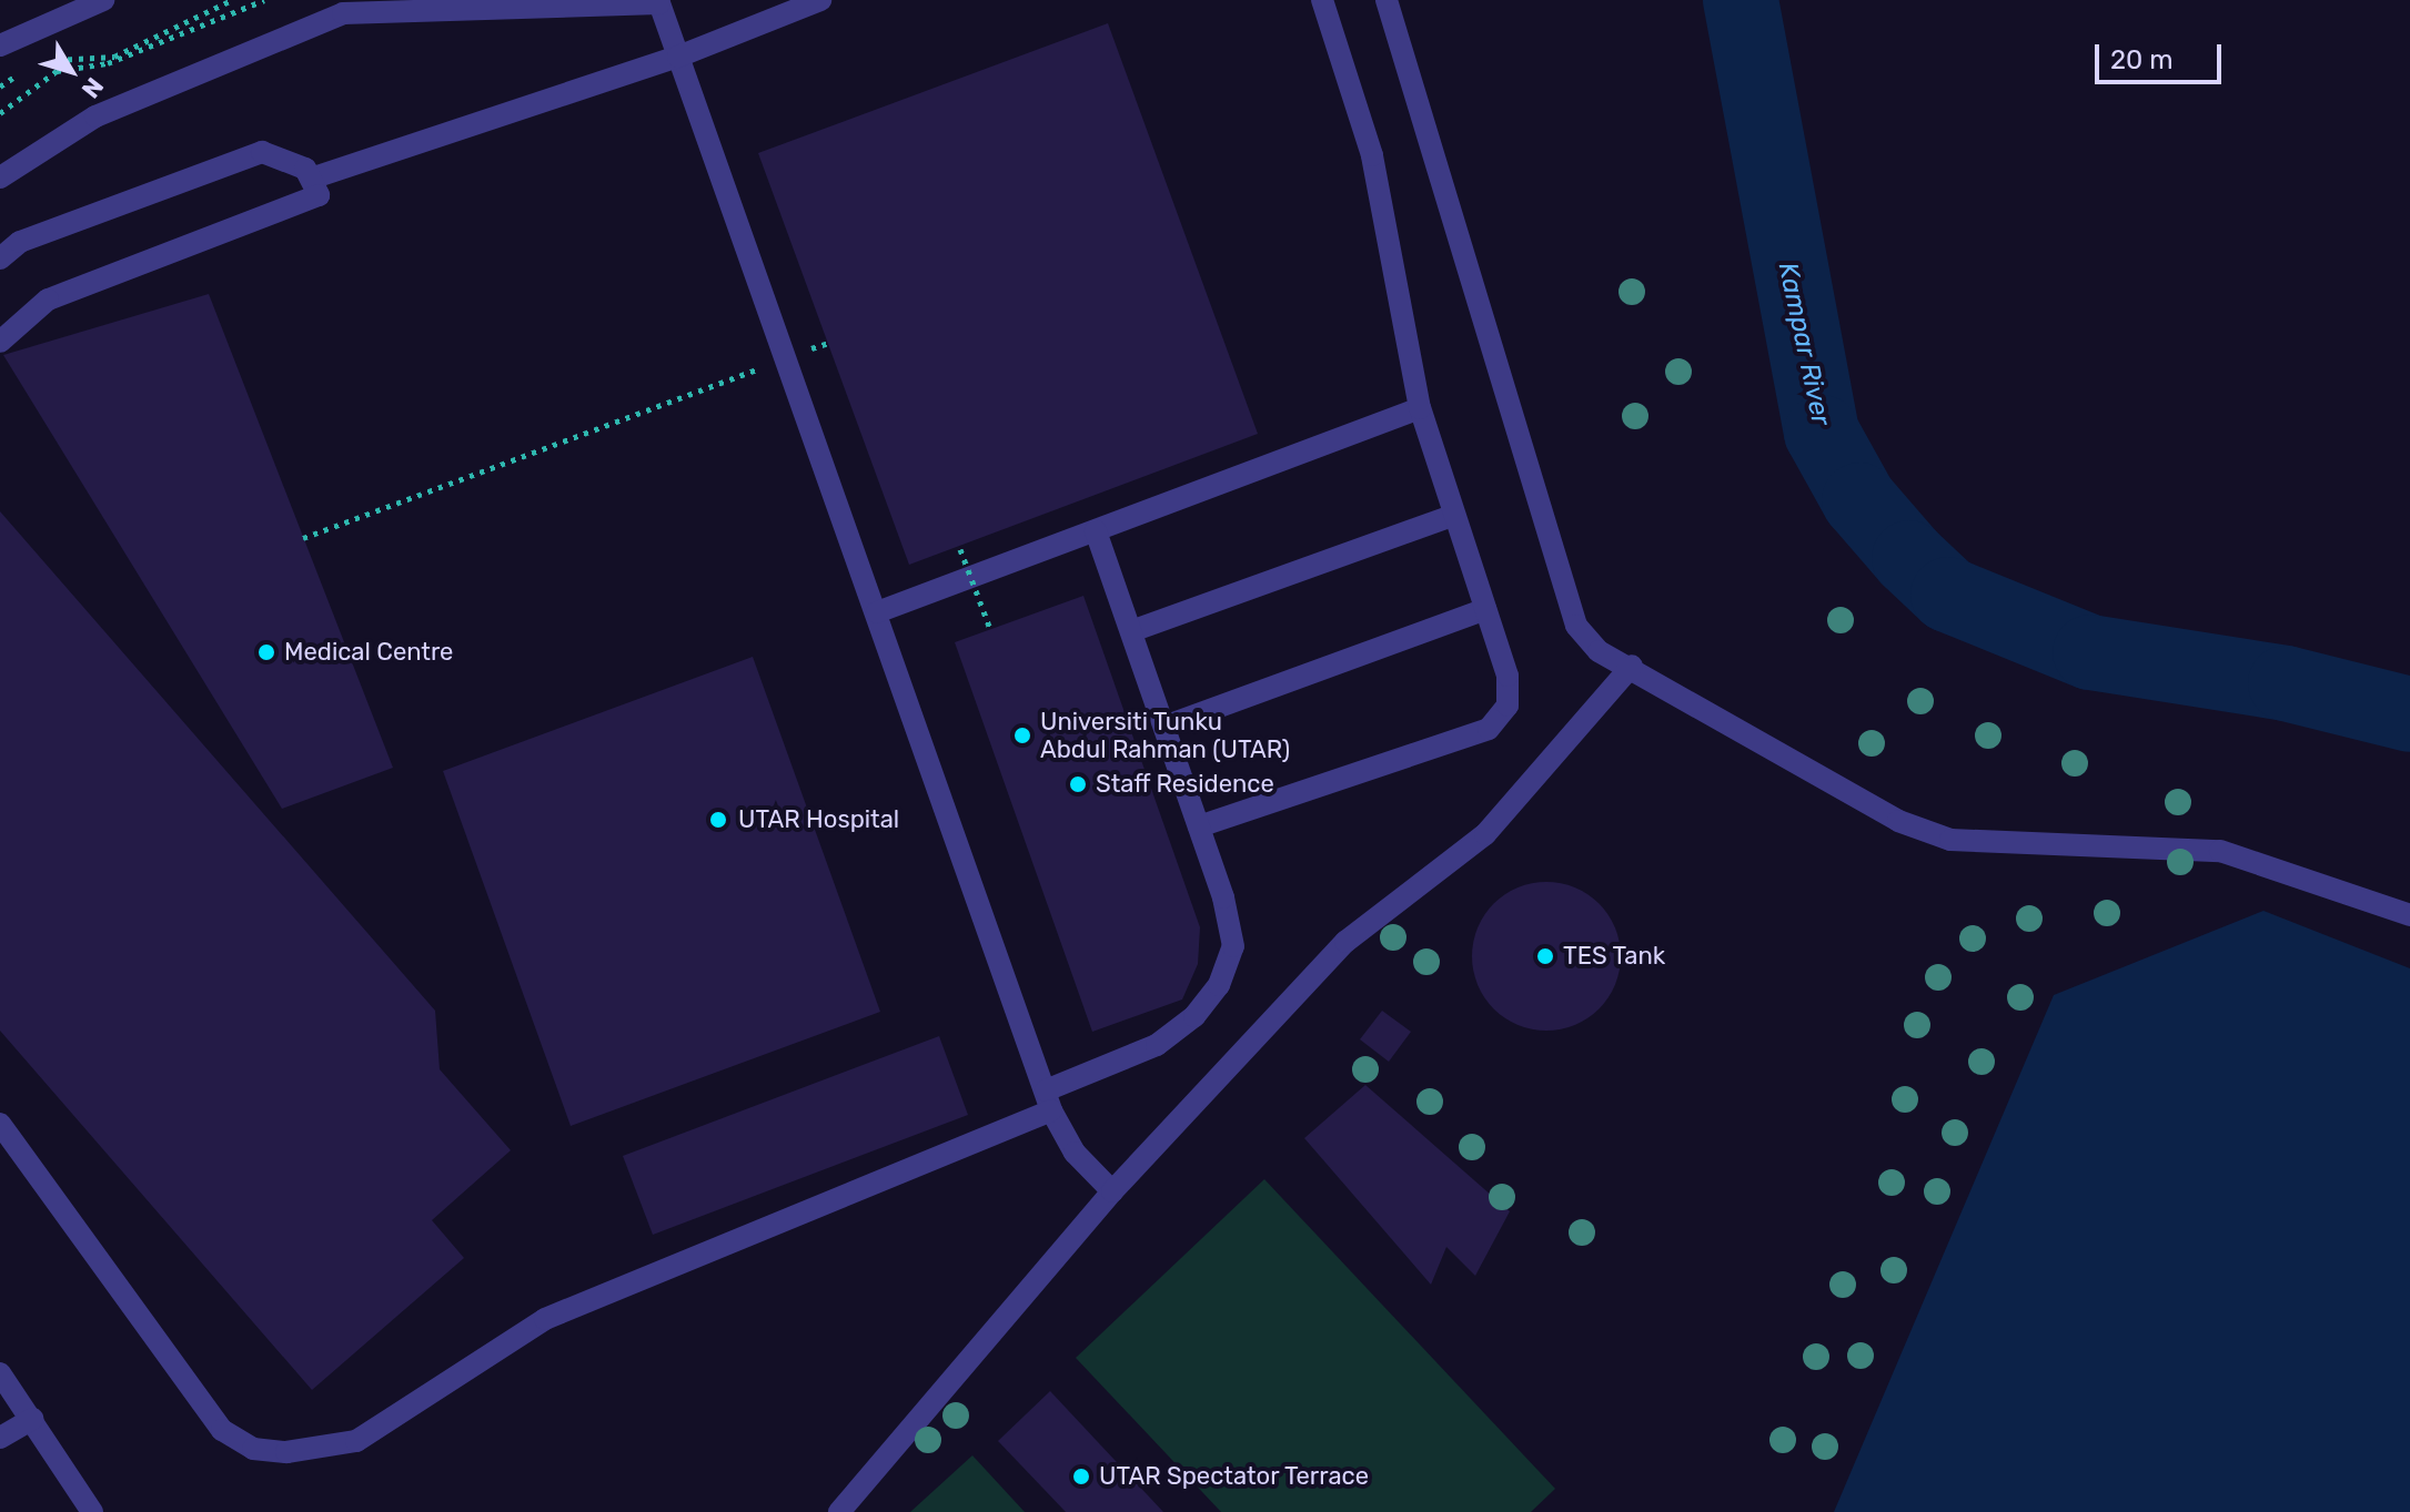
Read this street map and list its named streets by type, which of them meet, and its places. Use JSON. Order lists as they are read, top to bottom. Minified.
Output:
{"water":["Kampar River"],"places":["Medical Centre","Universiti Tunku Abdul Rahman (UTAR)","Staff Residence","UTAR Hospital","TES Tank","UTAR Spectator Terrace"],"scale_bar":"20 m","north":"bottom right"}
